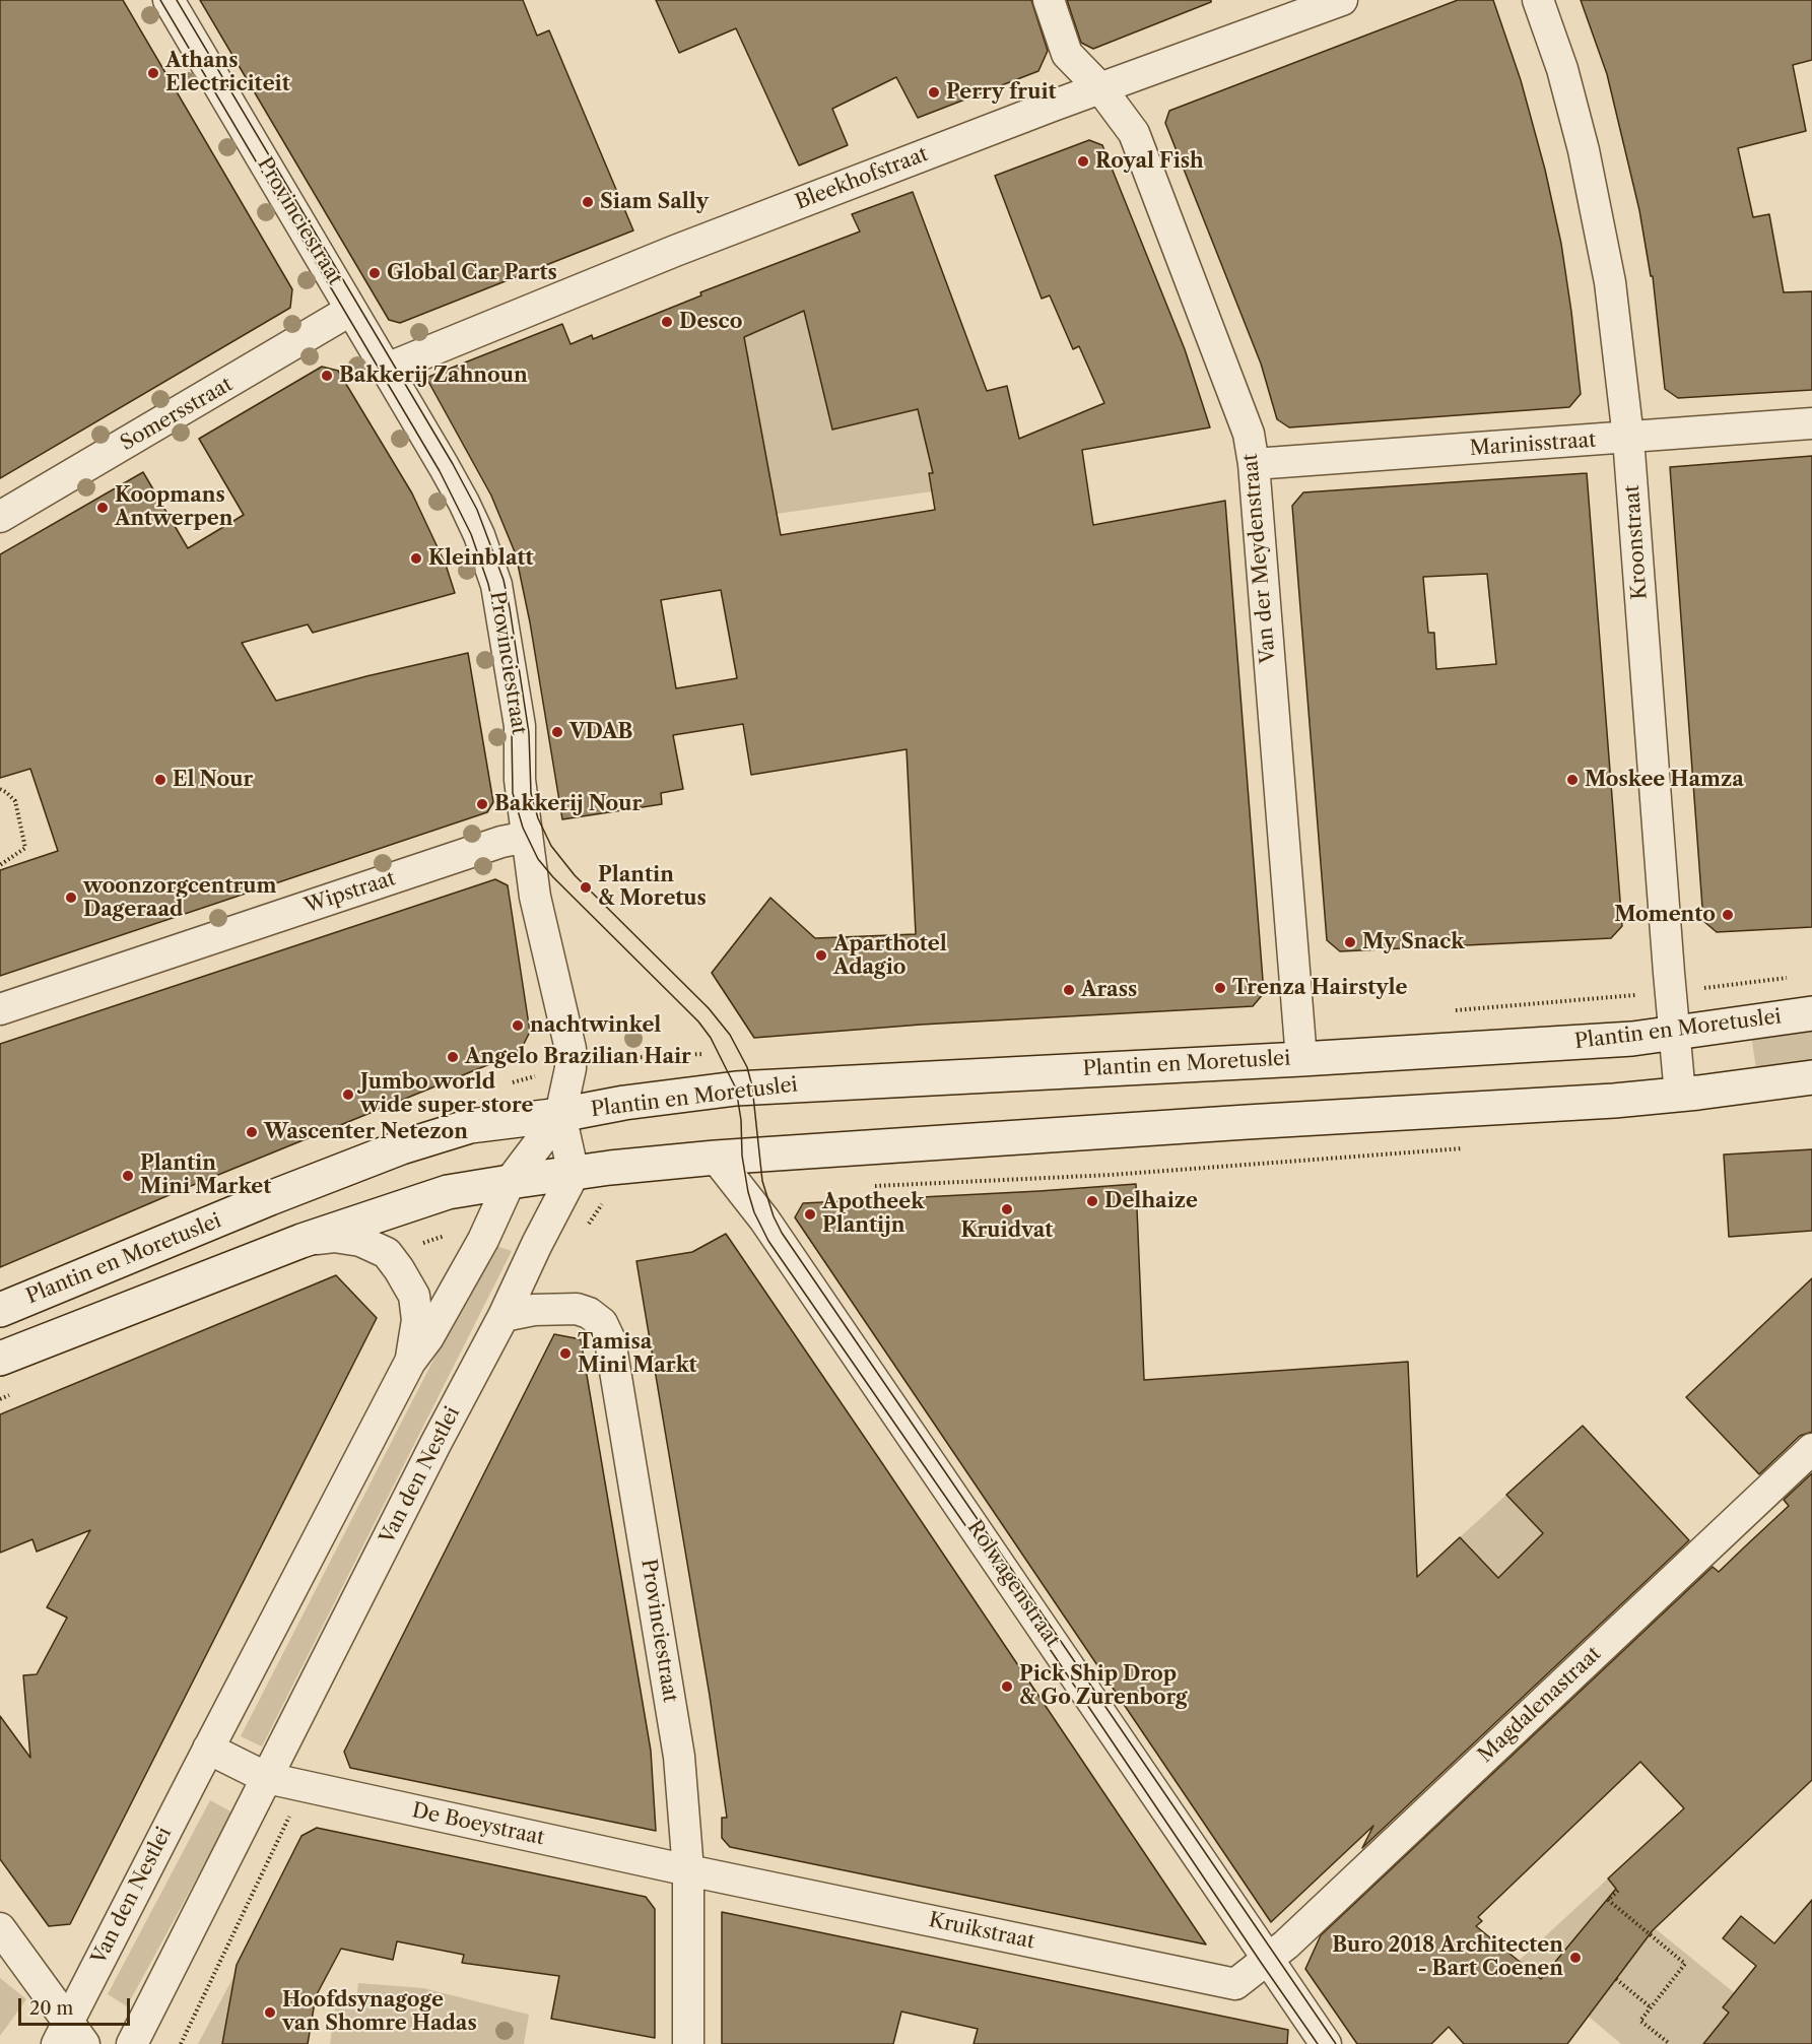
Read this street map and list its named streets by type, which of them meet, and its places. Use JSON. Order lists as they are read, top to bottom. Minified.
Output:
{"streets":{"main road":["Plantin en Moretuslei"],"street":["Bleekhofstraat","Provinciestraat","Somersstraat","Marinisstraat","Kroonstraat","Van der Meydenstraat","Wipstraat","Van den Nestlei","Rolwagenstraat","Magdalenastraat","De Boeystraat","Kruikstraat"]},"crossings":[["Bleekhofstraat","Provinciestraat"],["Bleekhofstraat","Van der Meydenstraat"],["Provinciestraat","Somersstraat"],["Provinciestraat","Wipstraat"],["Provinciestraat","Plantin en Moretuslei"],["Provinciestraat","Van den Nestlei"],["Provinciestraat","De Boeystraat"],["Provinciestraat","Kruikstraat"],["Marinisstraat","Kroonstraat"],["Marinisstraat","Van der Meydenstraat"],["Kroonstraat","Plantin en Moretuslei"],["Van der Meydenstraat","Plantin en Moretuslei"],["Plantin en Moretuslei","Van den Nestlei"],["Van den Nestlei","De Boeystraat"],["Rolwagenstraat","Magdalenastraat"],["Rolwagenstraat","Kruikstraat"],["Magdalenastraat","Kruikstraat"],["De Boeystraat","Kruikstraat"]],"places":["Athans Electriciteit","Perry fruit","Royal Fish","Siam Sally","Global Car Parts","Desco","Bakkerij Zahnoun","Koopmans Antwerpen","Kleinblatt","VDAB","El Nour","Moskee Hamza","Bakkerij Nour","Plantin & Moretus","woonzorgcentrum Dageraad","Momento","My Snack","Aparthotel Adagio","Trenza Hairstyle","Arass","nachtwinkel","Angelo Brazilian Hair","Jumbo world wide super store","Wascenter Netezon","Plantin Mini Market","Delhaize","Kruidvat","Apotheek Plantijn","Tamisa Mini Markt","Pick Ship Drop & Go Zurenborg","Buro 2018 Architecten - Bart Coenen","Hoofdsynagoge van Shomre Hadas"],"scale_bar":"20 m"}
